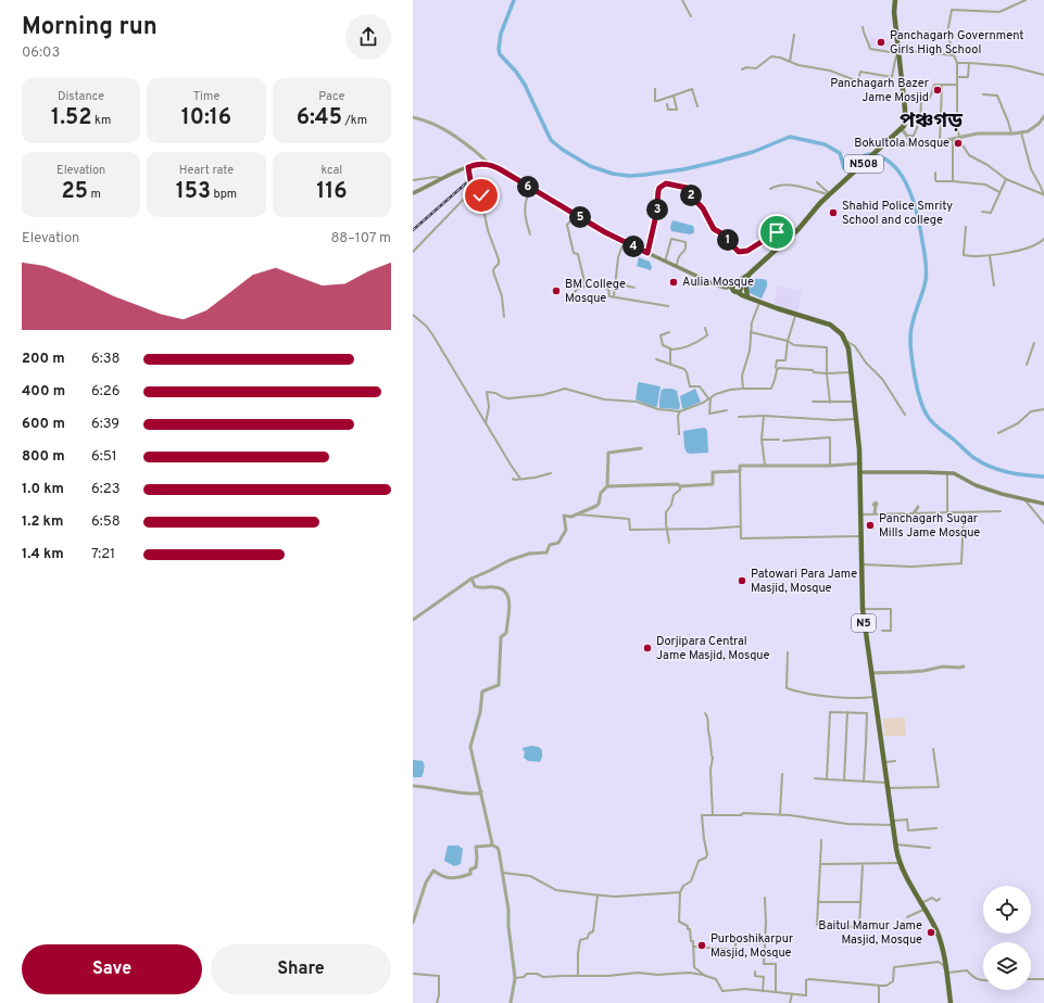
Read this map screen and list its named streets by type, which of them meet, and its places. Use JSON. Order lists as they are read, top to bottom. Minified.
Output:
{"streets":{"highway":["N508","N5"]},"districts":["পঞ্চগড়"],"places":["Panchagarh Government Girls High School","Panchagarh Bazer Jame Mosjid","Bokultola Mosque","Shahid Police Smrity School and college","Aulia Mosque","BM College Mosque","Panchagarh Sugar Mills Jame Mosque","Patowari Para Jame Masjid, Mosque","Dorjipara Central Jame Masjid, Mosque","Baitul Mamur Jame Masjid, Mosque","Purboshikarpur Masjid, Mosque"],"page":{"heading":["Morning run","06:03"],"stats":[["Distance","1.52 km"],["Time","10:16"],["Pace","6:45 /km"],["Elevation","25 m"],["Heart rate","153 bpm"],["kcal","116"]],"pins":["6","2","3","5","1","4"],"chart":["Elevation","88–107 m"],"list":[{"name":"200 m","note":"6:38"},{"name":"400 m","note":"6:26"},{"name":"600 m","note":"6:39"},{"name":"800 m","note":"6:51"},{"name":"1.0 km","note":"6:23"},{"name":"1.2 km","note":"6:58"},{"name":"1.4 km","note":"7:21"}],"buttons":["Save","Share"]}}
